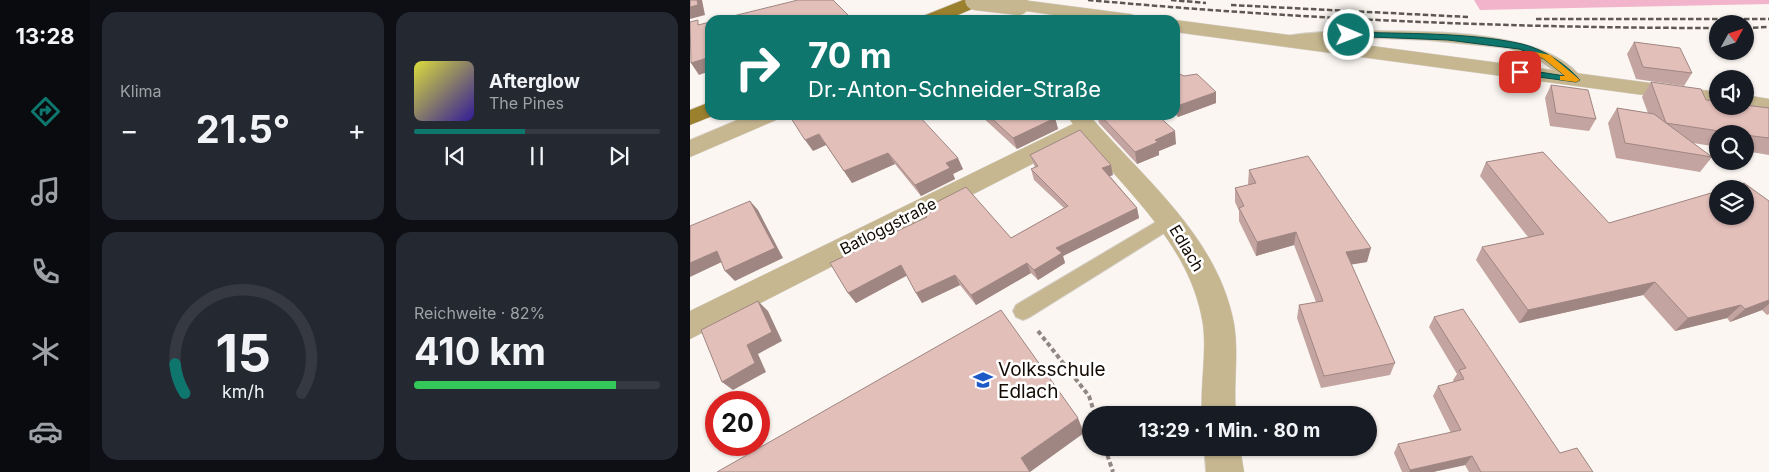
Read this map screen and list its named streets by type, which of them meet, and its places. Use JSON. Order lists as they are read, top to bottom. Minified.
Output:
{"streets":{"street":["Batloggstraße","Edlach"]},"crossings":[["Batloggstraße","Edlach"]],"places":{"school or university":["Volksschule Edlach"]},"north":"top right","page":{"tabs":"13:28","tile":["Klima",["Reichweite · 82%","410 km"]],"turn":["70 m","Dr.-Anton-Schneider-Straße"],"song":["Afterglow","The Pines"],"heat":["−","21.5°","+"],"limit":"20","trip":"13:29 · 1 Min. · 80 m","gauge":["15","km/h"]}}
